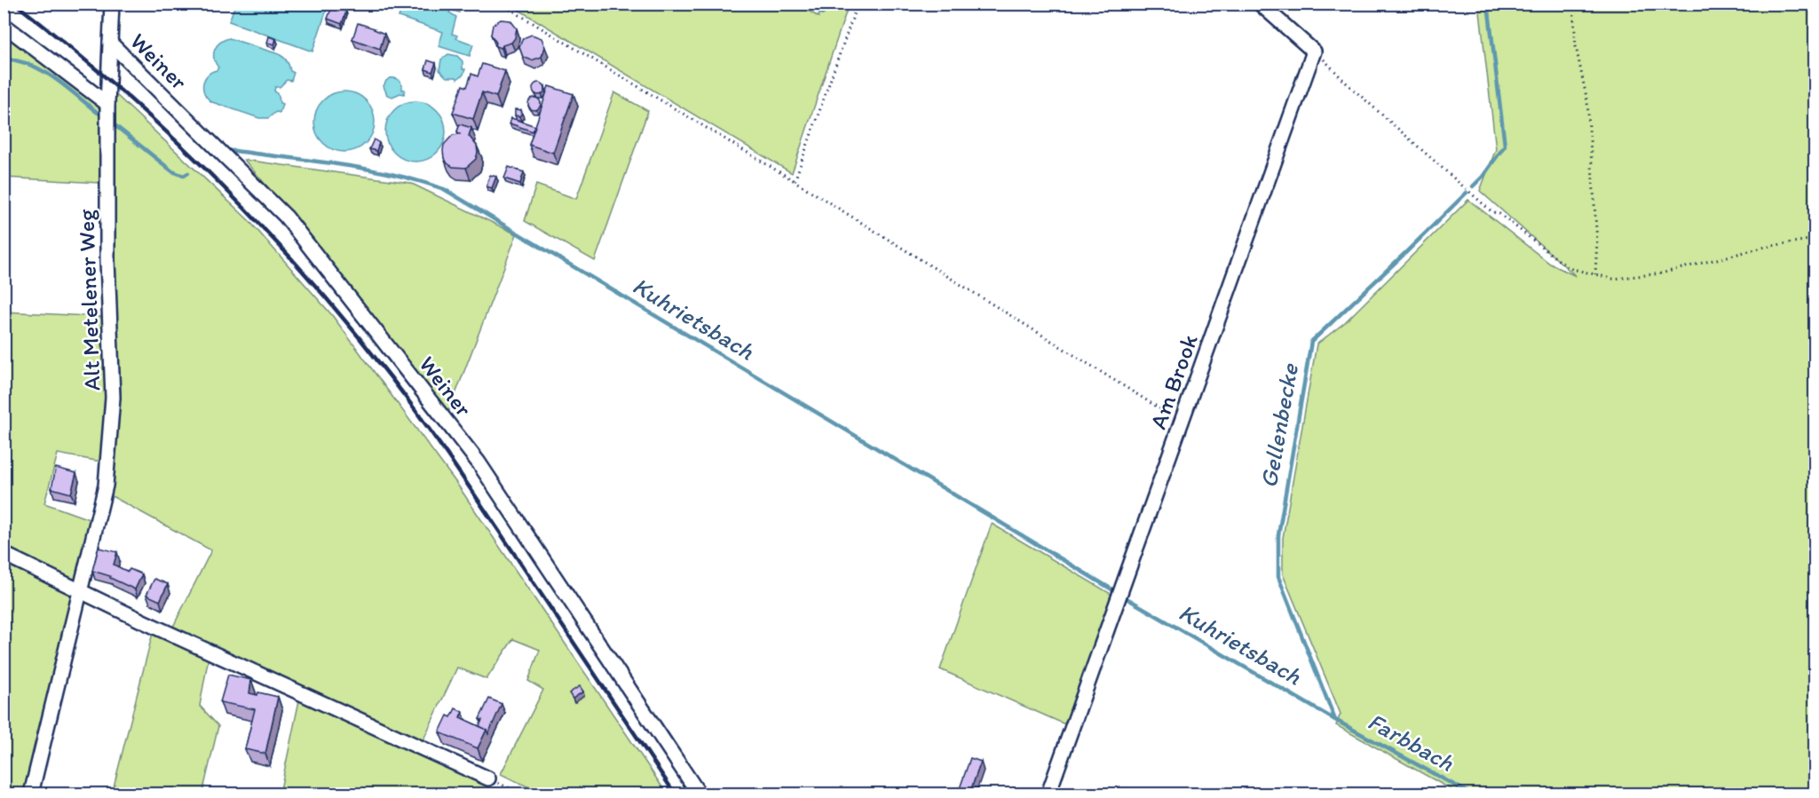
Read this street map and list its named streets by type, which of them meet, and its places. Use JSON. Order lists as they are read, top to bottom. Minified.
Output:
{"streets":{"street":["Weiner","Alt Metelener Weg","Am Brook"]},"crossings":[["Weiner","Alt Metelener Weg"]],"water":["Kuhrietsbach","Gellenbecke","Farbbach"]}
